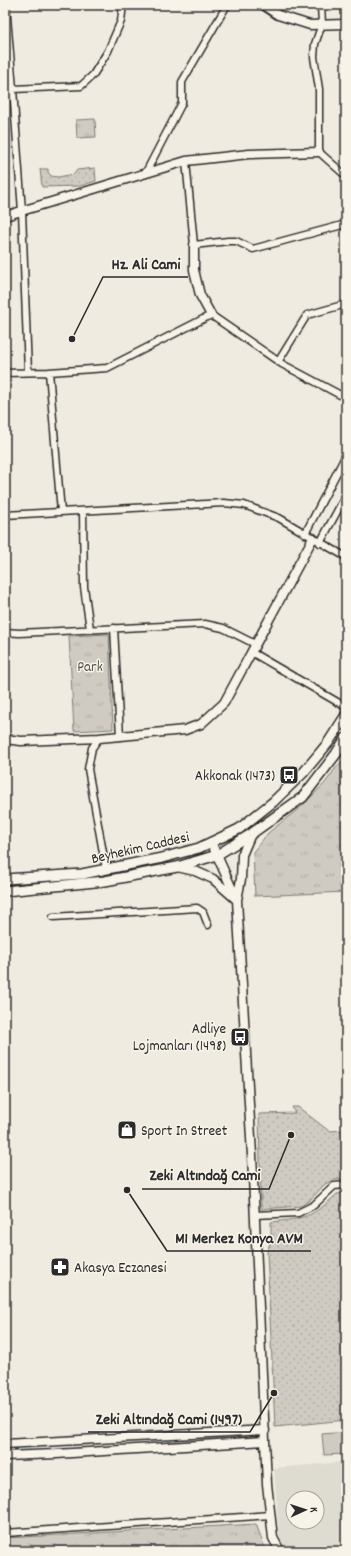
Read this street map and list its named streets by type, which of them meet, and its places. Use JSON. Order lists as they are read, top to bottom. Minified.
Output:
{"streets":{"main road":["Beyhekim Caddesi"]},"parks":["Park"],"places":{"other":["Hz. Ali Cami","Zeki Altındağ Cami","M1 Merkez Konya AVM","Zeki Altındağ Cami (1497)"],"bus stop":["Akkonak (1473)","Adliye Lojmanları (1498)"],"shop":["Sport In Street"],"pharmacy":["Akasya Eczanesi"]},"north":"right"}
